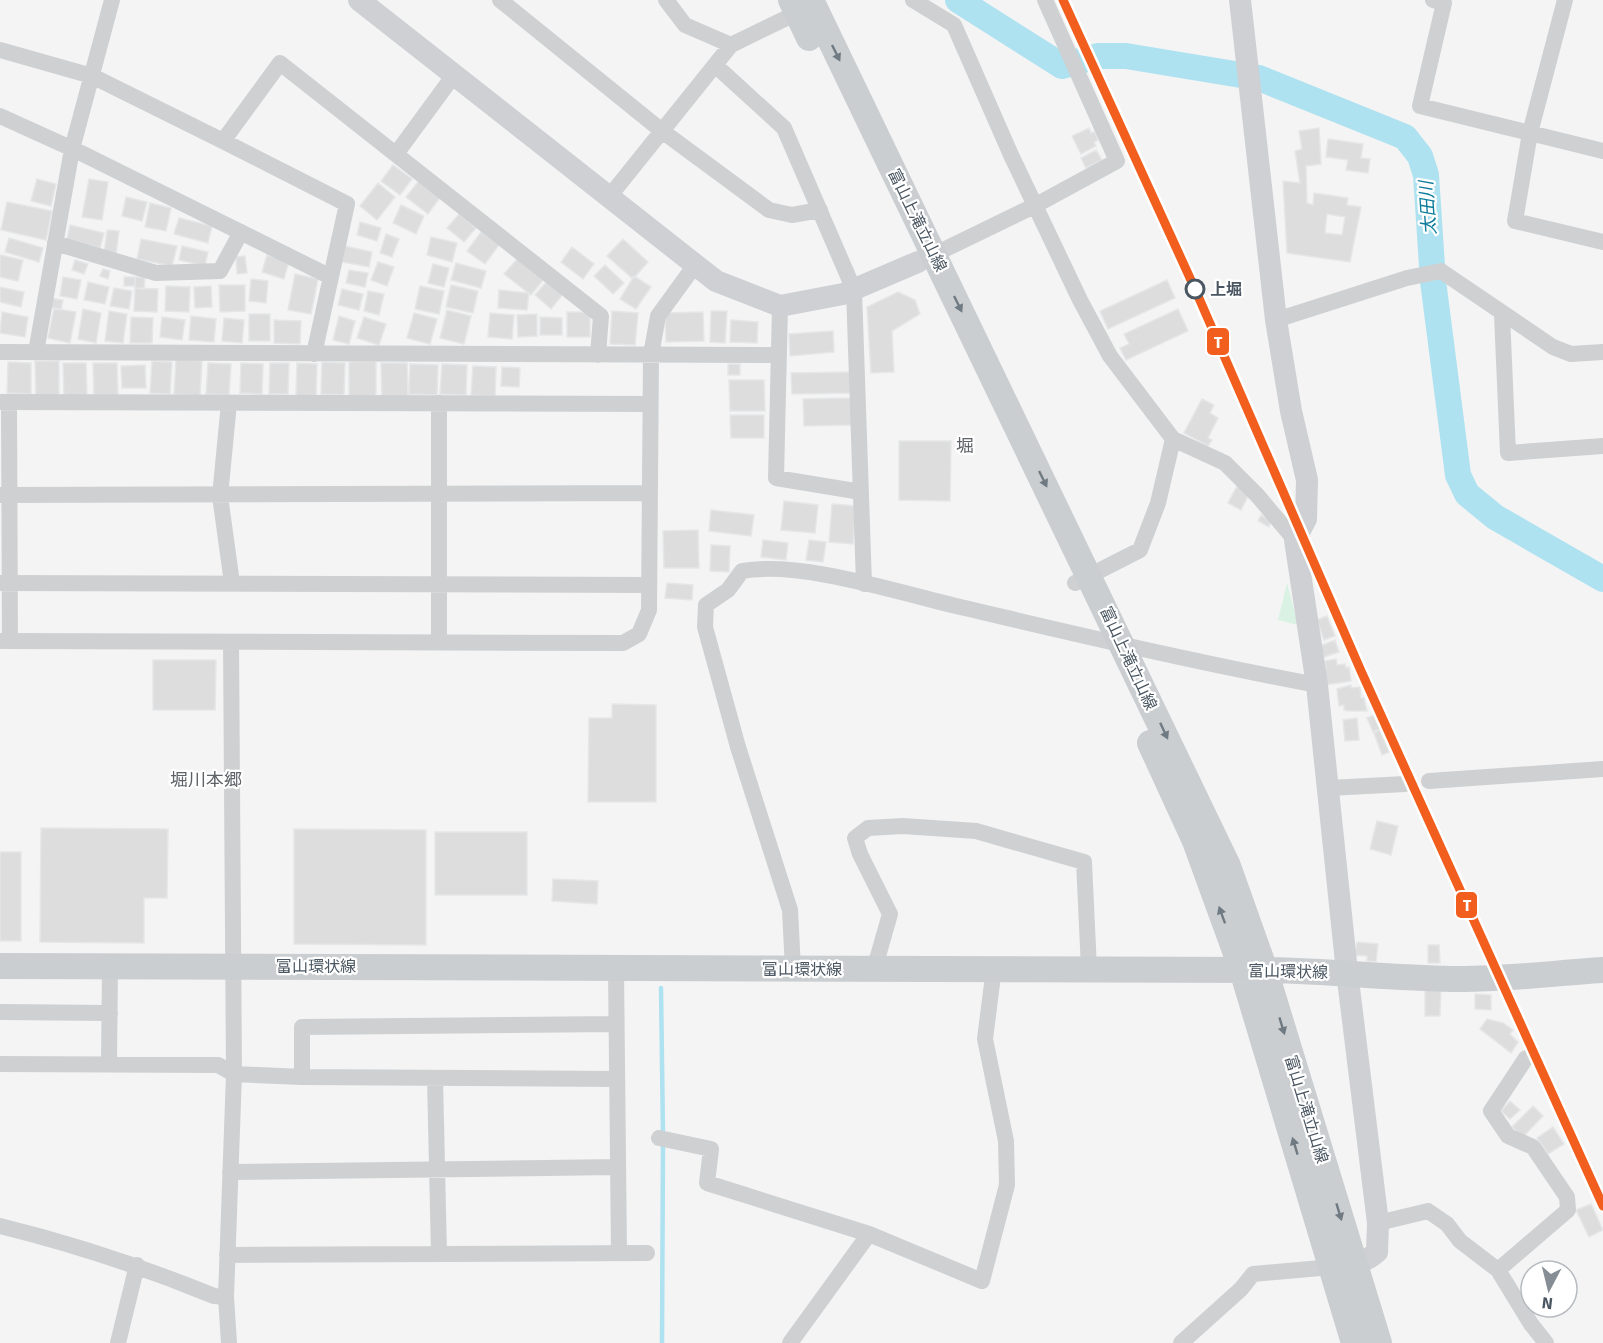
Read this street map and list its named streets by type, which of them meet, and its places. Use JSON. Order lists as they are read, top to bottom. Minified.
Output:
{"streets":{"main road":["富山上滝立山線","富山環状線"]},"crossings":[["富山上滝立山線","富山環状線"]],"districts":["堀","堀川本郷"],"water":["太田川"],"places":["上堀"],"lines":["transit line T"],"north":"bottom"}
